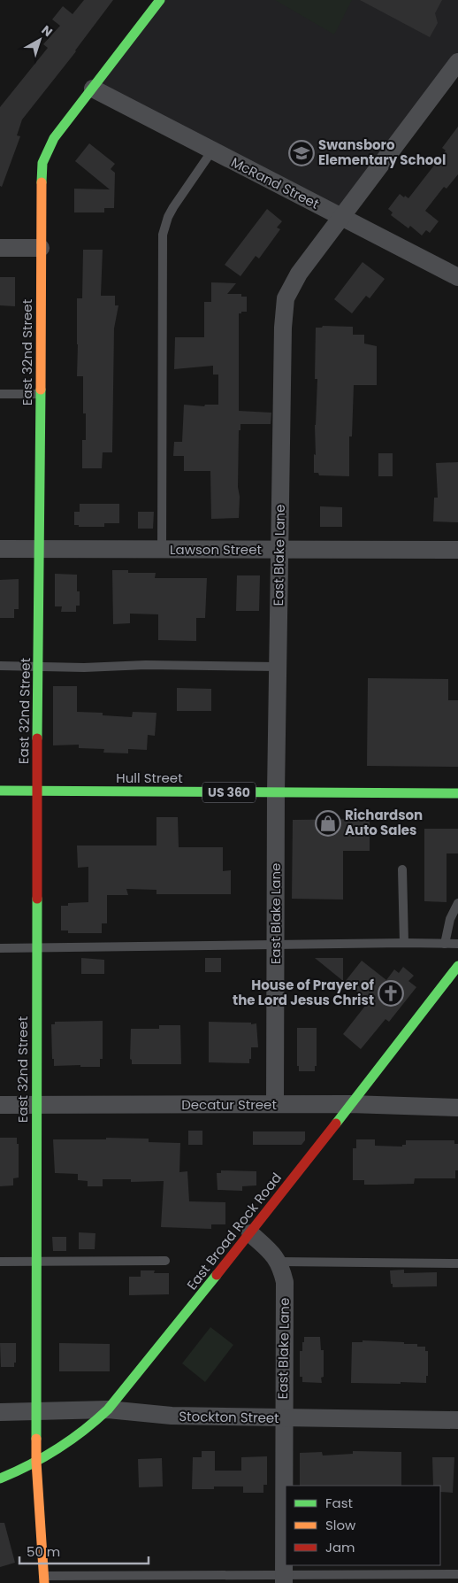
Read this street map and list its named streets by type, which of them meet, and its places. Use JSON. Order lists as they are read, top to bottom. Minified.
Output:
{"streets":{"street":["McRand Street","East 32nd Street","Lawson Street","East Blake Lane","Hull Street","US 360","Decatur Street","East Broad Rock Road","Stockton Street"]},"crossings":[["McRand Street","East 32nd Street"],["McRand Street","East Blake Lane"],["East 32nd Street","Lawson Street"],["East 32nd Street","Hull Street"],["East 32nd Street","Decatur Street"],["East 32nd Street","East Broad Rock Road"],["East 32nd Street","Stockton Street"],["Lawson Street","East Blake Lane"],["East Blake Lane","Hull Street"],["East Blake Lane","Decatur Street"],["East Blake Lane","East Broad Rock Road"],["East Blake Lane","Stockton Street"],["Decatur Street","East Broad Rock Road"],["East Broad Rock Road","Stockton Street"]],"places":{"school or university":["Swansboro Elementary School"],"shop":["Richardson Auto Sales"],"church":["House of Prayer of the Lord Jesus Christ"]},"legend":["Fast","Slow","Jam"],"scale_bar":"50 m","north":"top right"}
